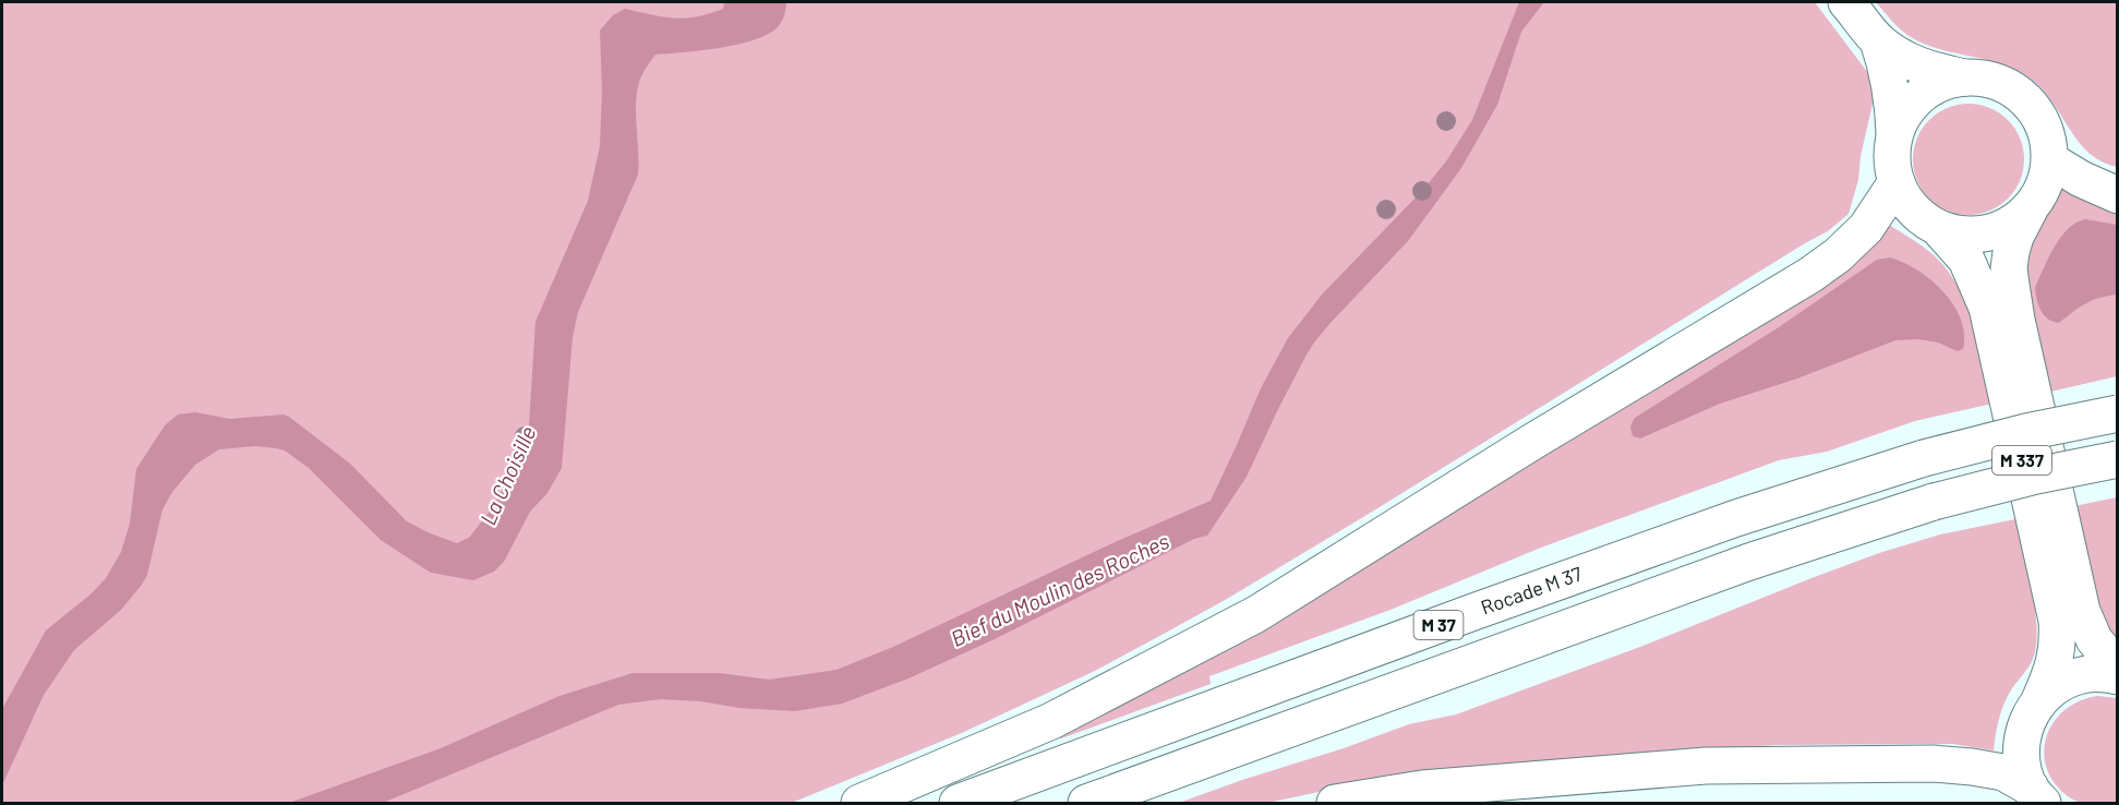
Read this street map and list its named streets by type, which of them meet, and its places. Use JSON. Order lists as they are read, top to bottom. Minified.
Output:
{"streets":{"main road":["M 337","Rocade M 37","M 37"]},"water":["La Choisille","Bief du Moulin des Roches"]}
